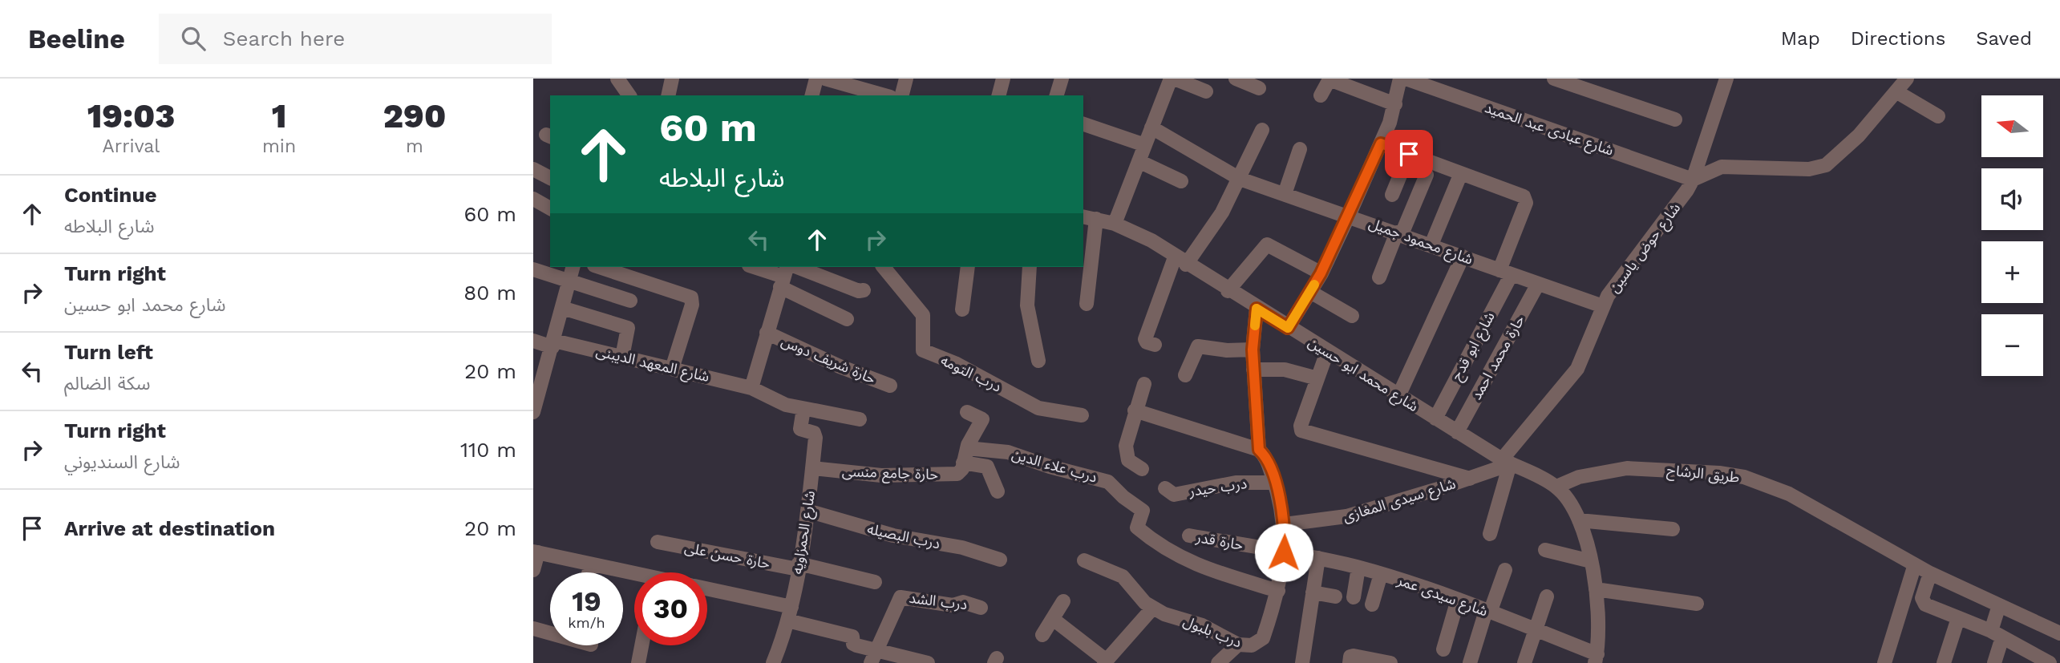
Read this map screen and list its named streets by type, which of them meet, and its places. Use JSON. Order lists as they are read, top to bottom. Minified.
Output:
{"streets":{"street":["شارع عبادى عبد الحميد","شارع محمود جميل","شارع حوض ياسين","شارع ابو قدح","حارة محمد احمد","حارة شريف دوس","شارع المعهد الديبنى","درب التومه","شارع محمد ابو حسين","درب علاء الدين","حارة جامع منسى","طريق الرشاح","درب حيدر","شارع سيدى المغازى","شارع الحمزاويه","درب البصيله","حارة قدر","حارة حسن على","شارع سيدى عمر","درب الشد","درب بلبول"]},"crossings":[["شارع عبادى عبد الحميد","شارع حوض ياسين"],["شارع محمود جميل","شارع حوض ياسين"],["شارع محمود جميل","شارع ابو قدح"],["شارع محمود جميل","حارة محمد احمد"],["شارع حوض ياسين","شارع محمد ابو حسين"],["شارع حوض ياسين","شارع سيدى المغازى"],["شارع ابو قدح","شارع محمد ابو حسين"],["حارة محمد احمد","شارع محمد ابو حسين"],["شارع المعهد الديبنى","شارع الحمزاويه"],["شارع محمد ابو حسين","طريق الرشاح"],["شارع محمد ابو حسين","شارع سيدى المغازى"],["درب علاء الدين","حارة جامع منسى"],["درب علاء الدين","درب بلبول"],["حارة جامع منسى","شارع الحمزاويه"],["درب حيدر","درب بلبول"],["شارع سيدى المغازى","درب بلبول"],["شارع الحمزاويه","درب البصيله"],["شارع الحمزاويه","حارة حسن على"],["حارة قدر","شارع سيدى عمر"],["حارة قدر","درب بلبول"],["شارع سيدى عمر","درب بلبول"]],"north":"left","page":{"header":"Beeline","search":"Search here","nav":["Map","Directions","Saved"],"eta":["19:03","Arrival","1","min","290","m"],"map_buttons":["+","−"],"turn":["60 m","شارع البلاطه"],"list":[{"name":"Continue","note":"شارع البلاطه","value":"60 m"},{"name":"Turn right","note":"شارع محمد ابو حسين","value":"80 m"},{"name":"Turn left","note":"سكة الضالم","value":"20 m"},{"name":"Turn right","note":"شارع السنديوني","value":"110 m"},{"name":"Arrive at destination","value":"20 m"}],"speed":"19 km/h","limit":"30"}}
